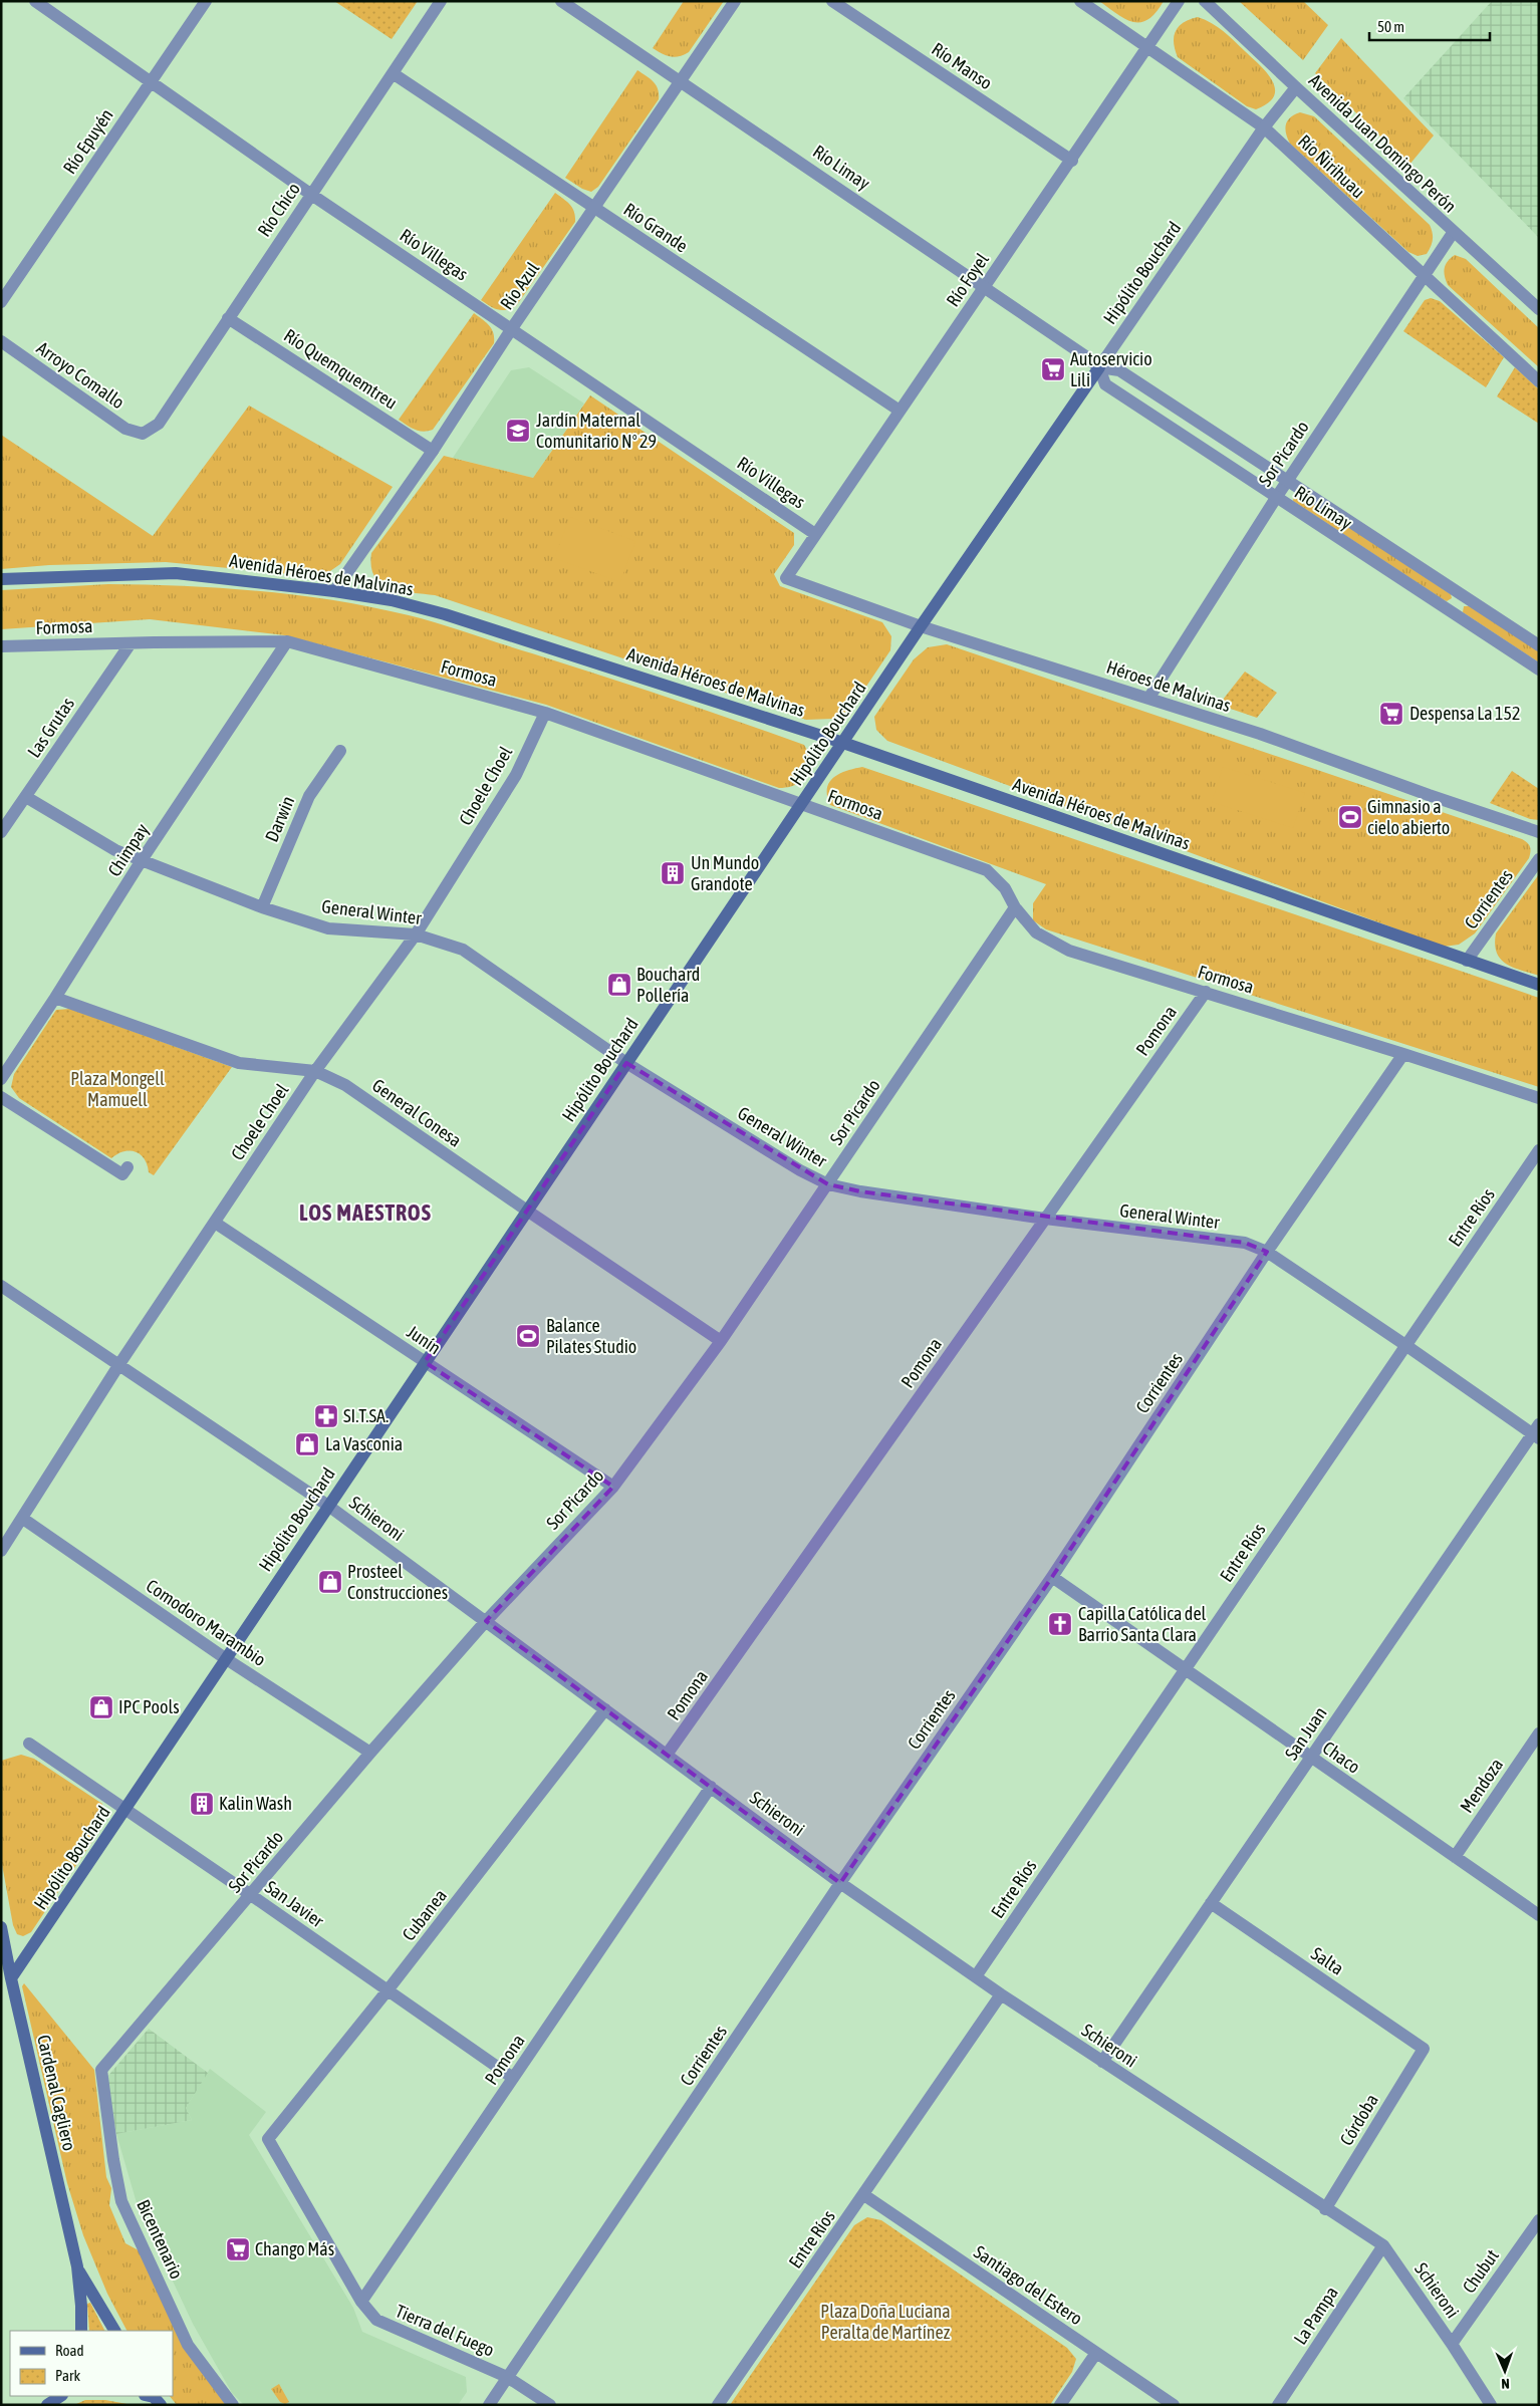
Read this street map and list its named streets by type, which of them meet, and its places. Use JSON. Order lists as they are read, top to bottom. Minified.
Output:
{"streets":{"main road":["Hipólito Bouchard","Avenida Héroes de Malvinas","Cardenal Cagliero"],"street":["Río Manso","Río Epuyén","Avenida Juan Domingo Perón","Río Ñirihuau","Río Limay","Río Chico","Río Grande","Río Villegas","Río Foyel","Río Azul","Río Quemquemtreu","Arroyo Comallo","Sor Picardo","Formosa","Héroes de Malvinas","Las Grutas","Choele Choel","Darwin","Chimpay","Corrientes","General Winter","Pomona","General Conesa","Entre Ríos","Junín","Schieroni","Comodoro Marambio","San Juan","Chaco","Mendoza","San Javier","Cubanea","Salta","Córdoba","Bicentenario","Chubut","Santiago del Estero","La Pampa","Tierra del Fuego"]},"crossings":[["Río Manso","Río Foyel"],["Río Epuyén","Río Villegas"],["Avenida Juan Domingo Perón","Hipólito Bouchard"],["Avenida Juan Domingo Perón","Sor Picardo"],["Río Ñirihuau","Hipólito Bouchard"],["Río Ñirihuau","Río Foyel"],["Río Ñirihuau","Sor Picardo"],["Río Limay","Hipólito Bouchard"],["Río Limay","Río Foyel"],["Río Limay","Río Azul"],["Río Limay","Sor Picardo"],["Río Chico","Río Grande"],["Río Chico","Río Villegas"],["Río Chico","Río Quemquemtreu"],["Río Chico","Arroyo Comallo"],["Río Grande","Río Foyel"],["Río Grande","Río Azul"],["Río Villegas","Río Foyel"],["Río Villegas","Río Azul"],["Hipólito Bouchard","Avenida Héroes de Malvinas"],["Hipólito Bouchard","Formosa"],["Hipólito Bouchard","Héroes de Malvinas"],["Hipólito Bouchard","General Winter"],["Hipólito Bouchard","General Conesa"],["Hipólito Bouchard","Junín"],["Hipólito Bouchard","Schieroni"],["Hipólito Bouchard","Comodoro Marambio"],["Hipólito Bouchard","San Javier"],["Hipólito Bouchard","Cardenal Cagliero"],["Río Foyel","Héroes de Malvinas"],["Río Azul","Río Quemquemtreu"],["Río Azul","Avenida Héroes de Malvinas"],["Sor Picardo","Formosa"],["Sor Picardo","Héroes de Malvinas"],["Sor Picardo","General Winter"],["Sor Picardo","General Conesa"],["Sor Picardo","Junín"],["Sor Picardo","Schieroni"],["Sor Picardo","Comodoro Marambio"],["Sor Picardo","San Javier"],["Sor Picardo","Bicentenario"],["Avenida Héroes de Malvinas","Corrientes"],["Formosa","Las Grutas"],["Formosa","Choele Choel"],["Formosa","Chimpay"],["Formosa","Corrientes"],["Formosa","Pomona"],["Las Grutas","General Winter"],["Choele Choel","General Winter"],["Choele Choel","General Conesa"],["Choele Choel","Junín"],["Choele Choel","Schieroni"],["Choele Choel","Comodoro Marambio"],["Darwin","General Winter"],["Chimpay","General Winter"],["Chimpay","General Conesa"],["Corrientes","General Winter"],["Corrientes","Schieroni"],["Corrientes","Chaco"],["Corrientes","Tierra del Fuego"],["General Winter","Pomona"],["General Winter","Entre Ríos"],["General Winter","San Juan"],["Pomona","Schieroni"],["Pomona","San Javier"],["Pomona","Tierra del Fuego"],["Entre Ríos","Schieroni"],["Entre Ríos","Chaco"],["Entre Ríos","Santiago del Estero"],["Schieroni","San Juan"],["Schieroni","Cubanea"],["Schieroni","Córdoba"],["Schieroni","Chubut"],["Schieroni","La Pampa"],["San Juan","Chaco"],["San Juan","Salta"],["Chaco","Mendoza"],["San Javier","Cubanea"],["Cubanea","Tierra del Fuego"],["Salta","Córdoba"]],"districts":["LOS MAESTROS"],"parks":["Plaza Mongell Mamuell","Plaza Doña Luciana Peralta de Martínez"],"places":{"supermarket":["Autoservicio Lili","Despensa La 152","Chango Más"],"school or university":["Jardín Maternal Comunitario N° 29"],"sports":["Gimnasio a cielo abierto","Balance Pilates Studio"],"building":["Un Mundo Grandote","Kalin Wash"],"shop":["Bouchard Pollería","La Vasconia","Prosteel Construcciones","IPC Pools"],"pharmacy":["SI.T.SA."],"church":["Capilla Católica del Barrio Santa Clara"]},"legend":["Road","Park"],"scale_bar":"50 m","north":"bottom"}
